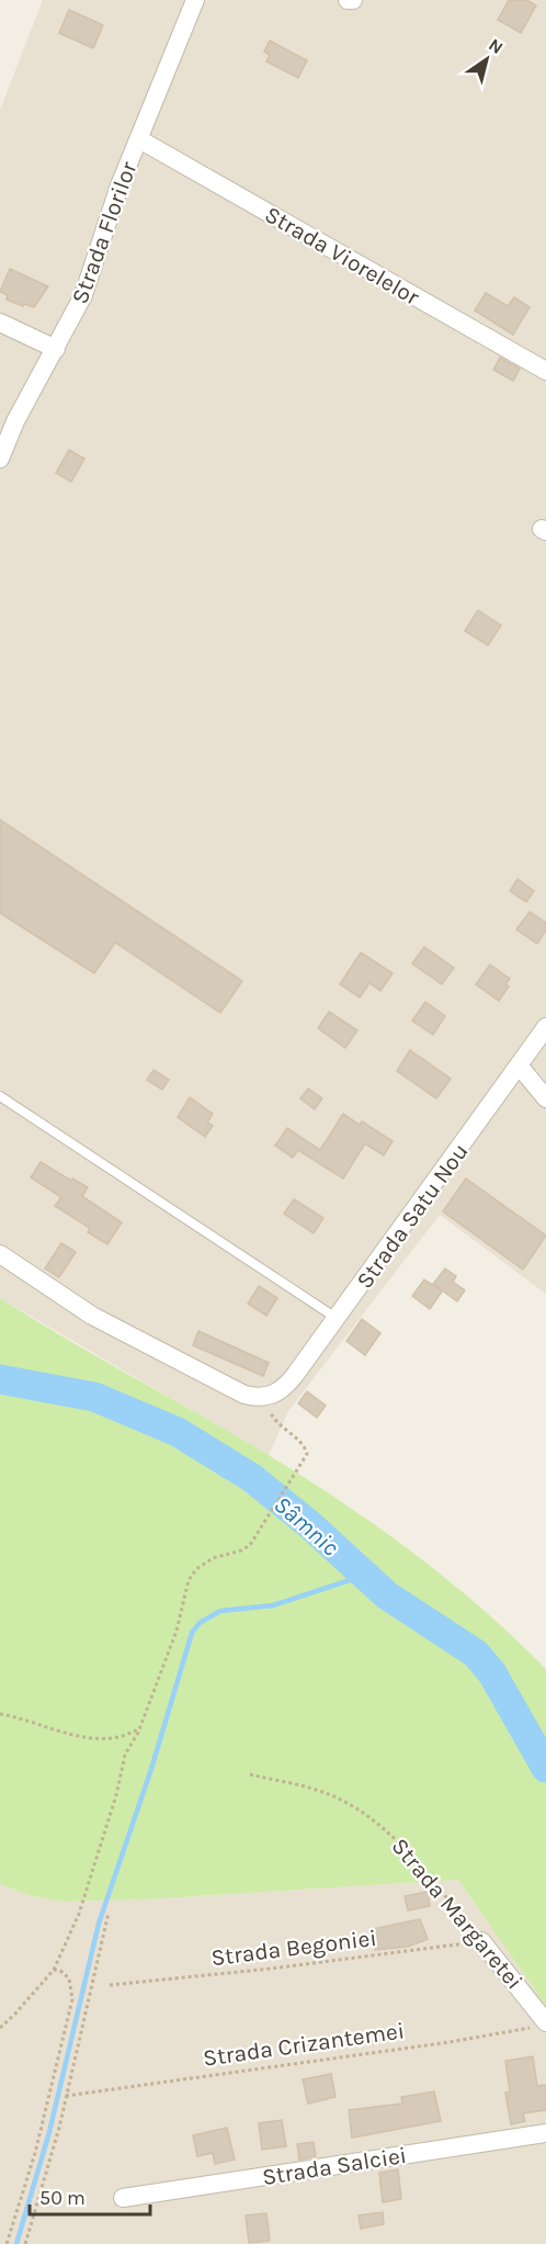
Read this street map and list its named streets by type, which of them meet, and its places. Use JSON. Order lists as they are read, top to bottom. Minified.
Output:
{"streets":{"street":["Strada Florilor","Strada Viorelelor","Strada Satu Nou","Strada Margaretei","Strada Salciei"],"path":["Strada Begoniei","Strada Crizantemei"]},"crossings":[["Strada Florilor","Strada Viorelelor"],["Strada Margaretei","Strada Begoniei"],["Strada Margaretei","Strada Crizantemei"]],"water":["Sâmnic"],"scale_bar":"50 m","north":"top right"}
